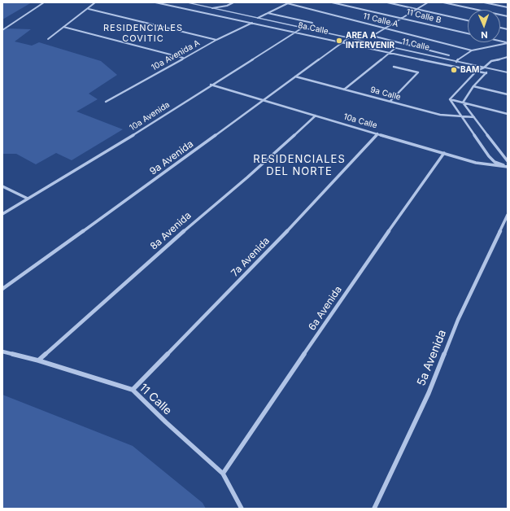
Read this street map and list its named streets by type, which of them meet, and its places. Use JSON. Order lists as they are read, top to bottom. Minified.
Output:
{"streets":{"street":["11 Calle B","11 Calle A","8a Calle","11 Calle","10a Avenida A","9a Calle","10a Avenida","10a Calle","9a Avenida","8a Avenida","7a Avenida","6a Avenida","5a Avenida"]},"crossings":[["8a Calle","10a Avenida A"],["8a Calle","10a Avenida"],["8a Calle","9a Avenida"],["11 Calle","10a Avenida"],["11 Calle","9a Avenida"],["11 Calle","8a Avenida"],["11 Calle","7a Avenida"],["11 Calle","6a Avenida"],["9a Calle","9a Avenida"],["10a Avenida","10a Calle"],["10a Calle","9a Avenida"],["10a Calle","8a Avenida"],["10a Calle","7a Avenida"],["10a Calle","6a Avenida"]],"districts":["RESIDENCIALES COVITIC","RESIDENCIALES DEL NORTE"],"places":["AREA A INTERVENIR","BAM"],"north":"bottom"}
